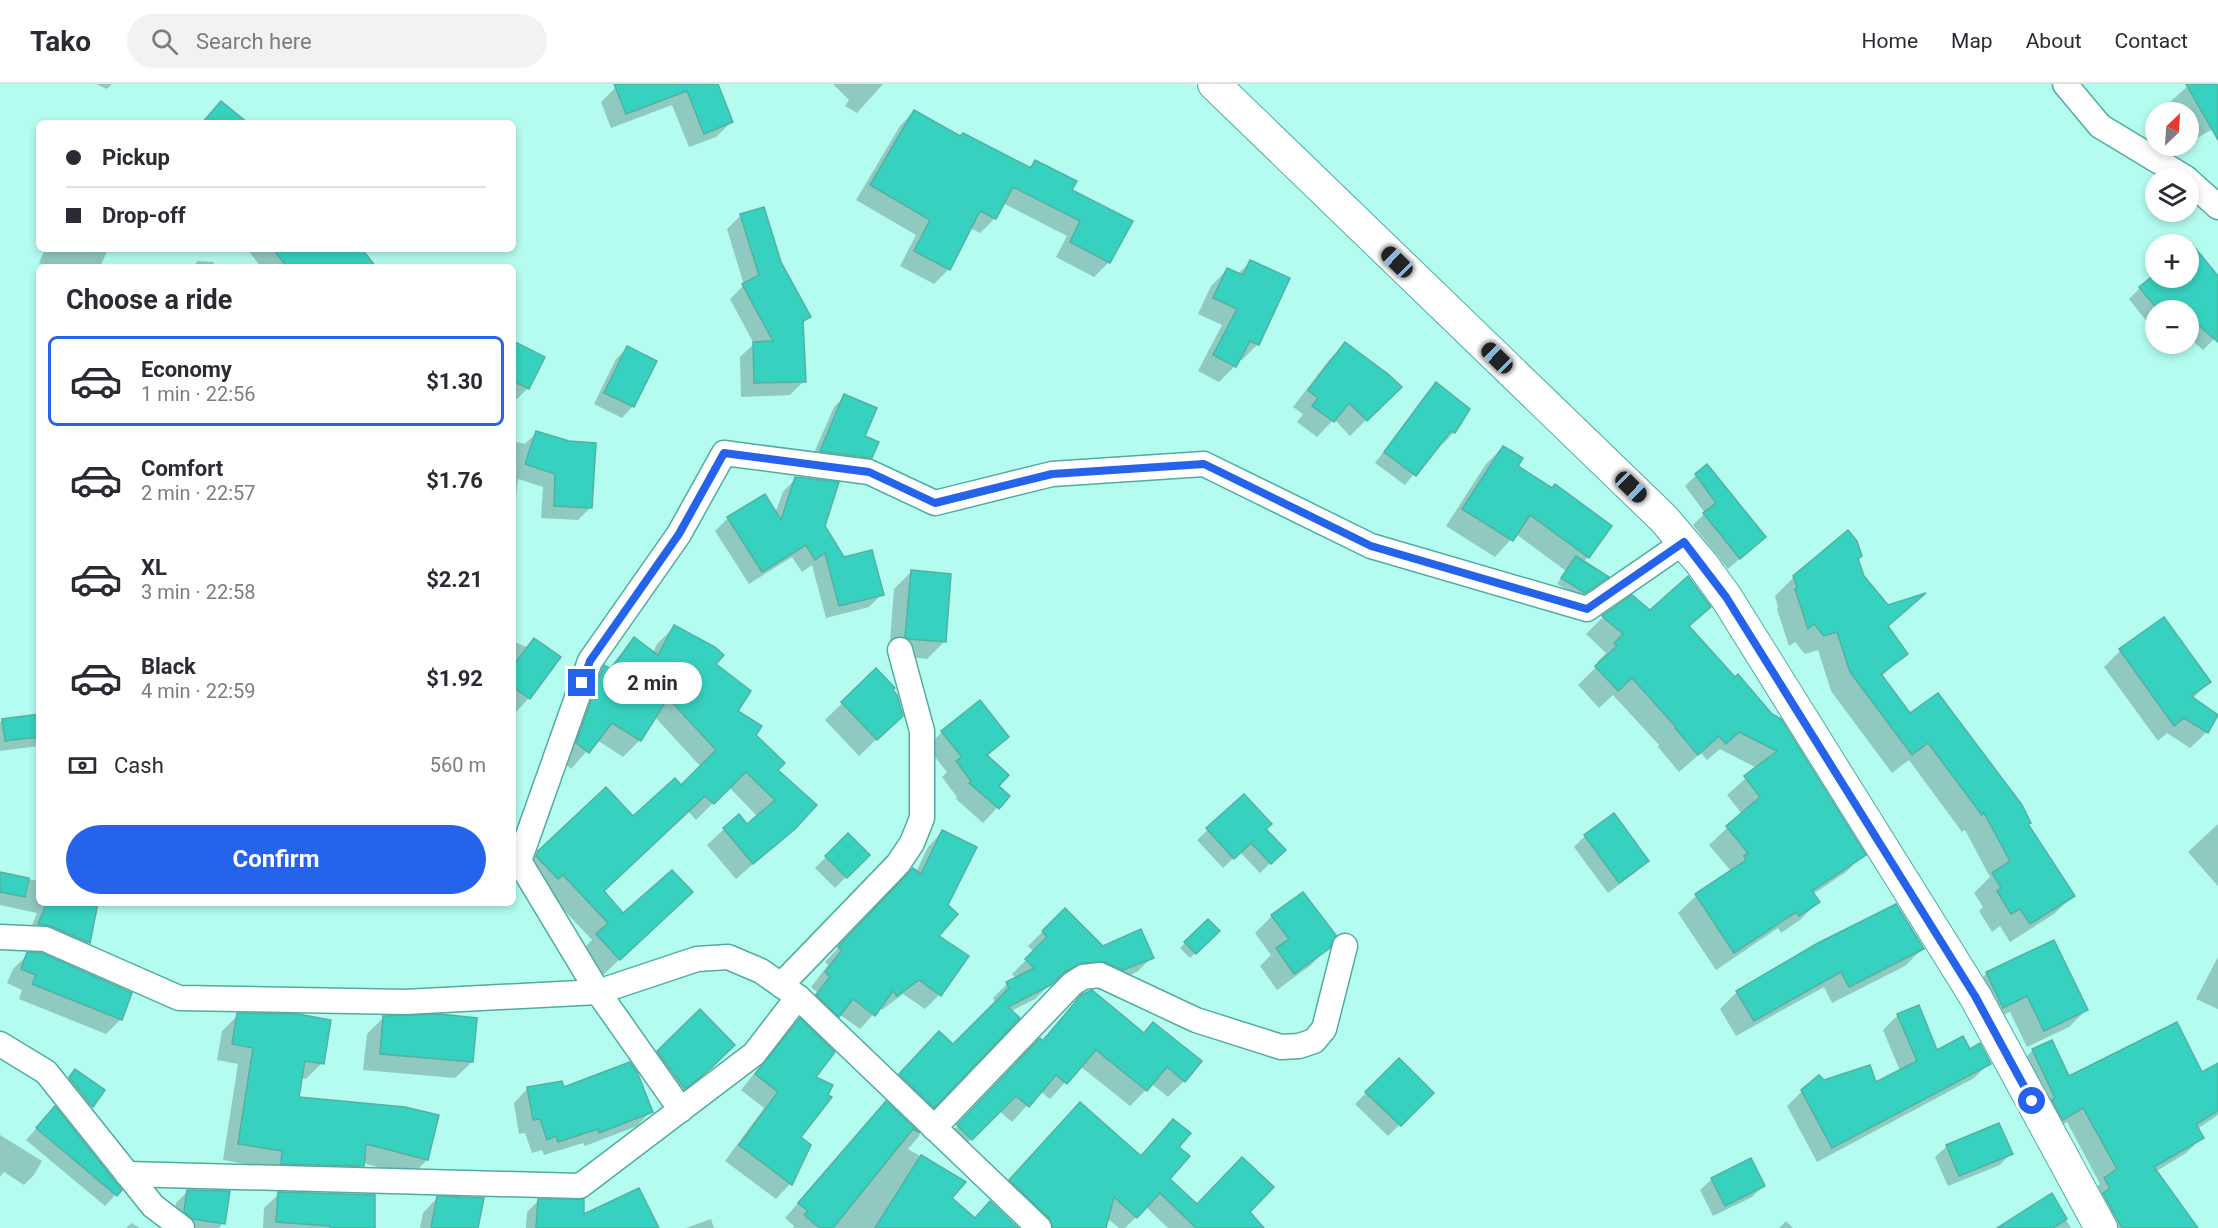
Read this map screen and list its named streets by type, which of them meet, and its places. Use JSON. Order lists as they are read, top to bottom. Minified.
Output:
{"north":"top right","page":{"header":"Tako","search":"Search here","nav":["Home","Map","About","Contact"],"map_buttons":["+","−"],"banner":["Pickup","Drop-off"],"heading":"Choose a ride","list":[{"name":"Economy","note":"1 min · 22:56","value":"$1.30"},{"name":"Comfort","note":"2 min · 22:57","value":"$1.76"},{"name":"XL","note":"3 min · 22:58","value":"$2.21"},{"name":"Black","note":"4 min · 22:59","value":"$1.92"}],"bubble":"2 min","pay":["Cash","560 m"],"buttons":"Confirm"}}
